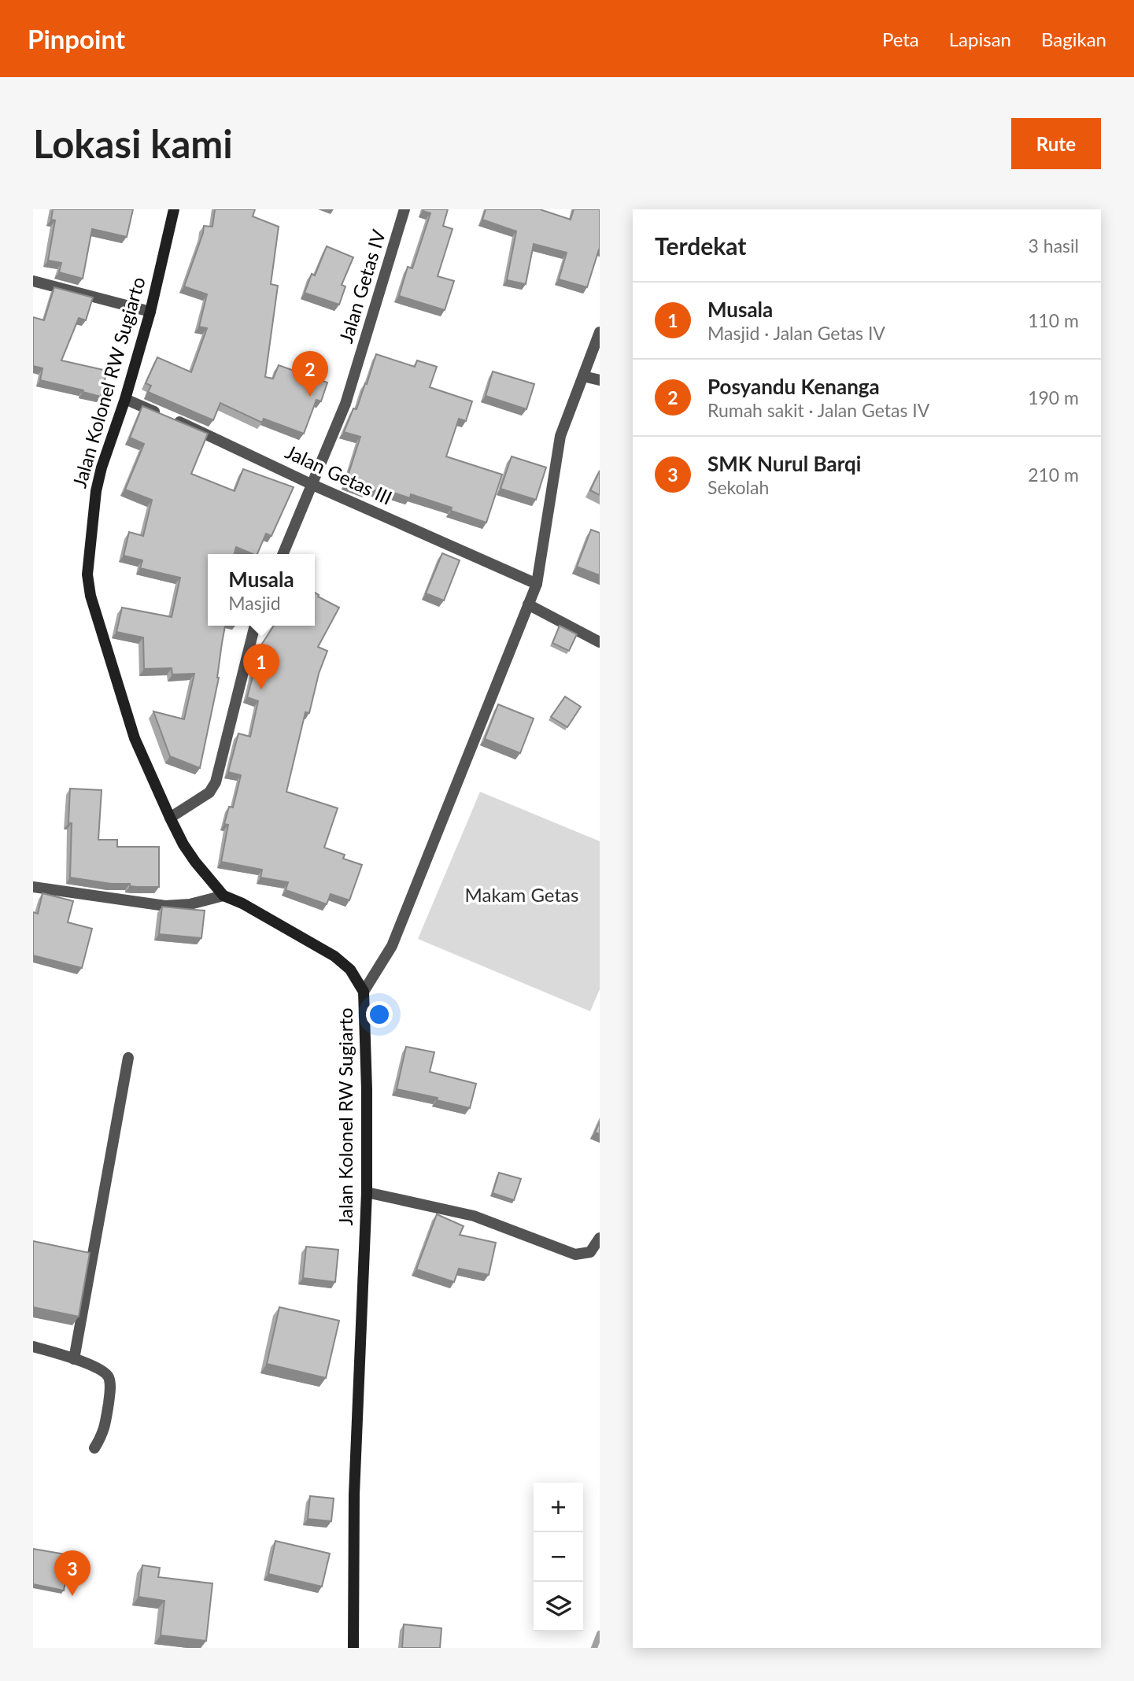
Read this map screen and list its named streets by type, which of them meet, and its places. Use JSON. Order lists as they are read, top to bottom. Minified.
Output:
{"streets":{"main road":["Jalan Kolonel RW Sugiarto"],"street":["Jalan Getas IV","Jalan Getas III"]},"crossings":[["Jalan Getas IV","Jalan Getas III"],["Jalan Kolonel RW Sugiarto","Jalan Getas III"]],"parks":["Makam Getas"],"page":{"header":"Pinpoint","nav":["Peta","Lapisan","Bagikan"],"buttons":"Rute","title":"Lokasi kami","heading":["Terdekat","3 hasil"],"list":[{"mark":"1","name":"Musala","note":"Masjid · Jalan Getas IV","value":"110 m"},{"mark":"2","name":"Posyandu Kenanga","note":"Rumah sakit · Jalan Getas IV","value":"190 m"},{"mark":"3","name":"SMK Nurul Barqi","note":"Sekolah","value":"210 m"}],"pins":["2","1","3"],"popup":["Musala","Masjid"],"map_buttons":["+","−"]}}
